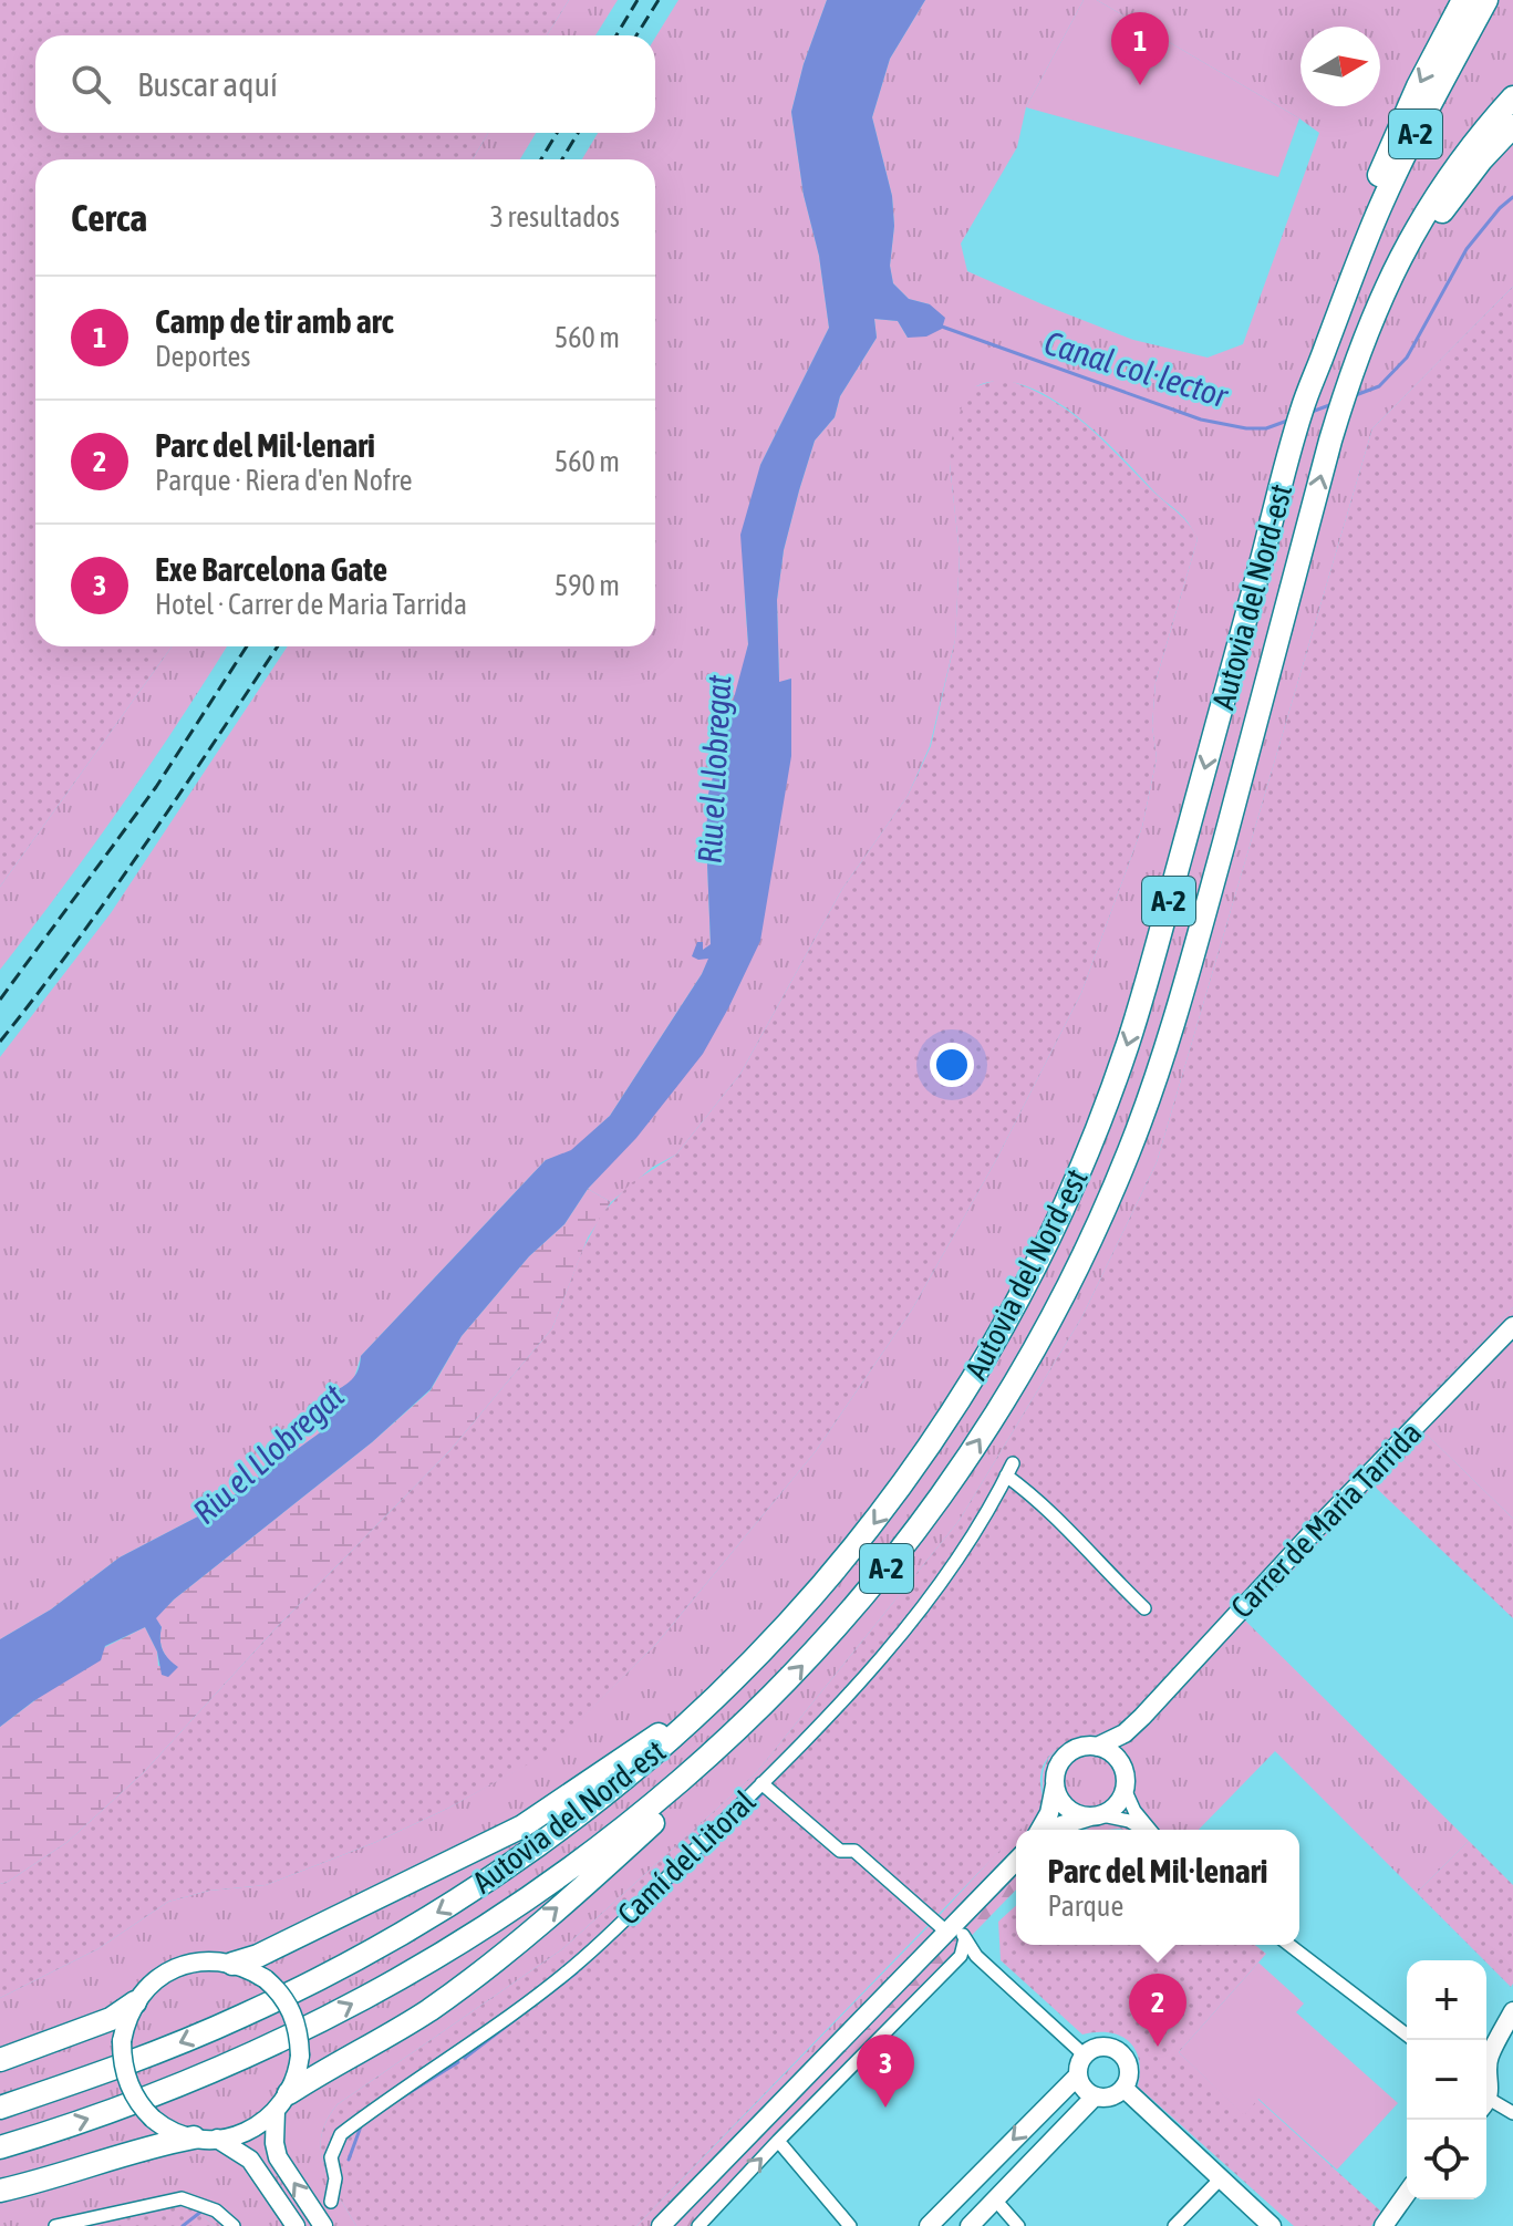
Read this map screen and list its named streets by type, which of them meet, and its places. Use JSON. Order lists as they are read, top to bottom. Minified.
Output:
{"streets":{"highway":["A-2","Autovia del Nord-est"],"main road":["Carrer de Maria Tarrida"],"street":["Camí del Litoral"]},"water":["Canal col·lector","Riu el Llobregat"],"north":"right","page":{"pins":["1","2","3"],"search":"Buscar aquí","heading":["Cerca","3 resultados"],"list":[{"mark":"1","name":"Camp de tir amb arc","note":"Deportes","value":"560 m"},{"mark":"2","name":"Parc del Mil·lenari","note":"Parque · Riera d'en Nofre","value":"560 m"},{"mark":"3","name":"Exe Barcelona Gate","note":"Hotel · Carrer de Maria Tarrida","value":"590 m"}],"popup":["Parc del Mil·lenari","Parque"],"map_buttons":["+","−"]}}
